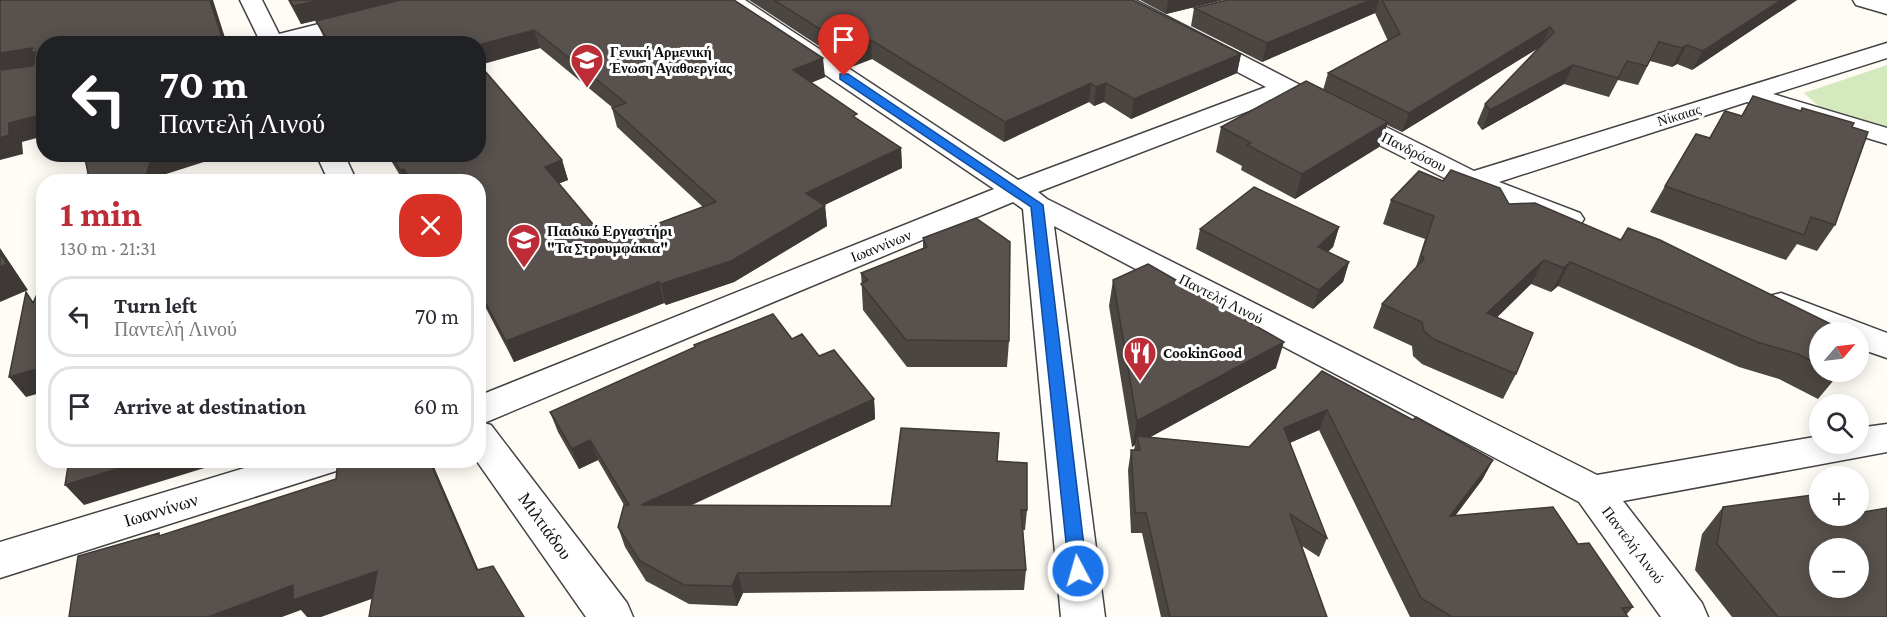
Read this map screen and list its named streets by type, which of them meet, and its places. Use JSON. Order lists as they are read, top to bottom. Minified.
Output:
{"streets":{"street":["Νίκαιας","Πανδρόσου","Ιωαννίνων","Παντελή Λινού","Μιλτιάδου"]},"crossings":[["Νίκαιας","Πανδρόσου"],["Πανδρόσου","Ιωαννίνων"],["Ιωαννίνων","Παντελή Λινού"]],"places":{"school or university":["Γενική Αρμενική Ένωση Αγαθοεργίας","Παιδικό Εργαστήρι \"Τα Στρουμφάκια\""],"restaurant":["CookinGood"]},"north":"top right","page":{"turn":["70 m","Παντελή Λινού"],"heading":["1 min","130 m · 21:31"],"list":[{"name":"Turn left","note":"Παντελή Λινού","value":"70 m"},{"name":"Arrive at destination","value":"60 m"}],"map_buttons":["+","−"]}}
